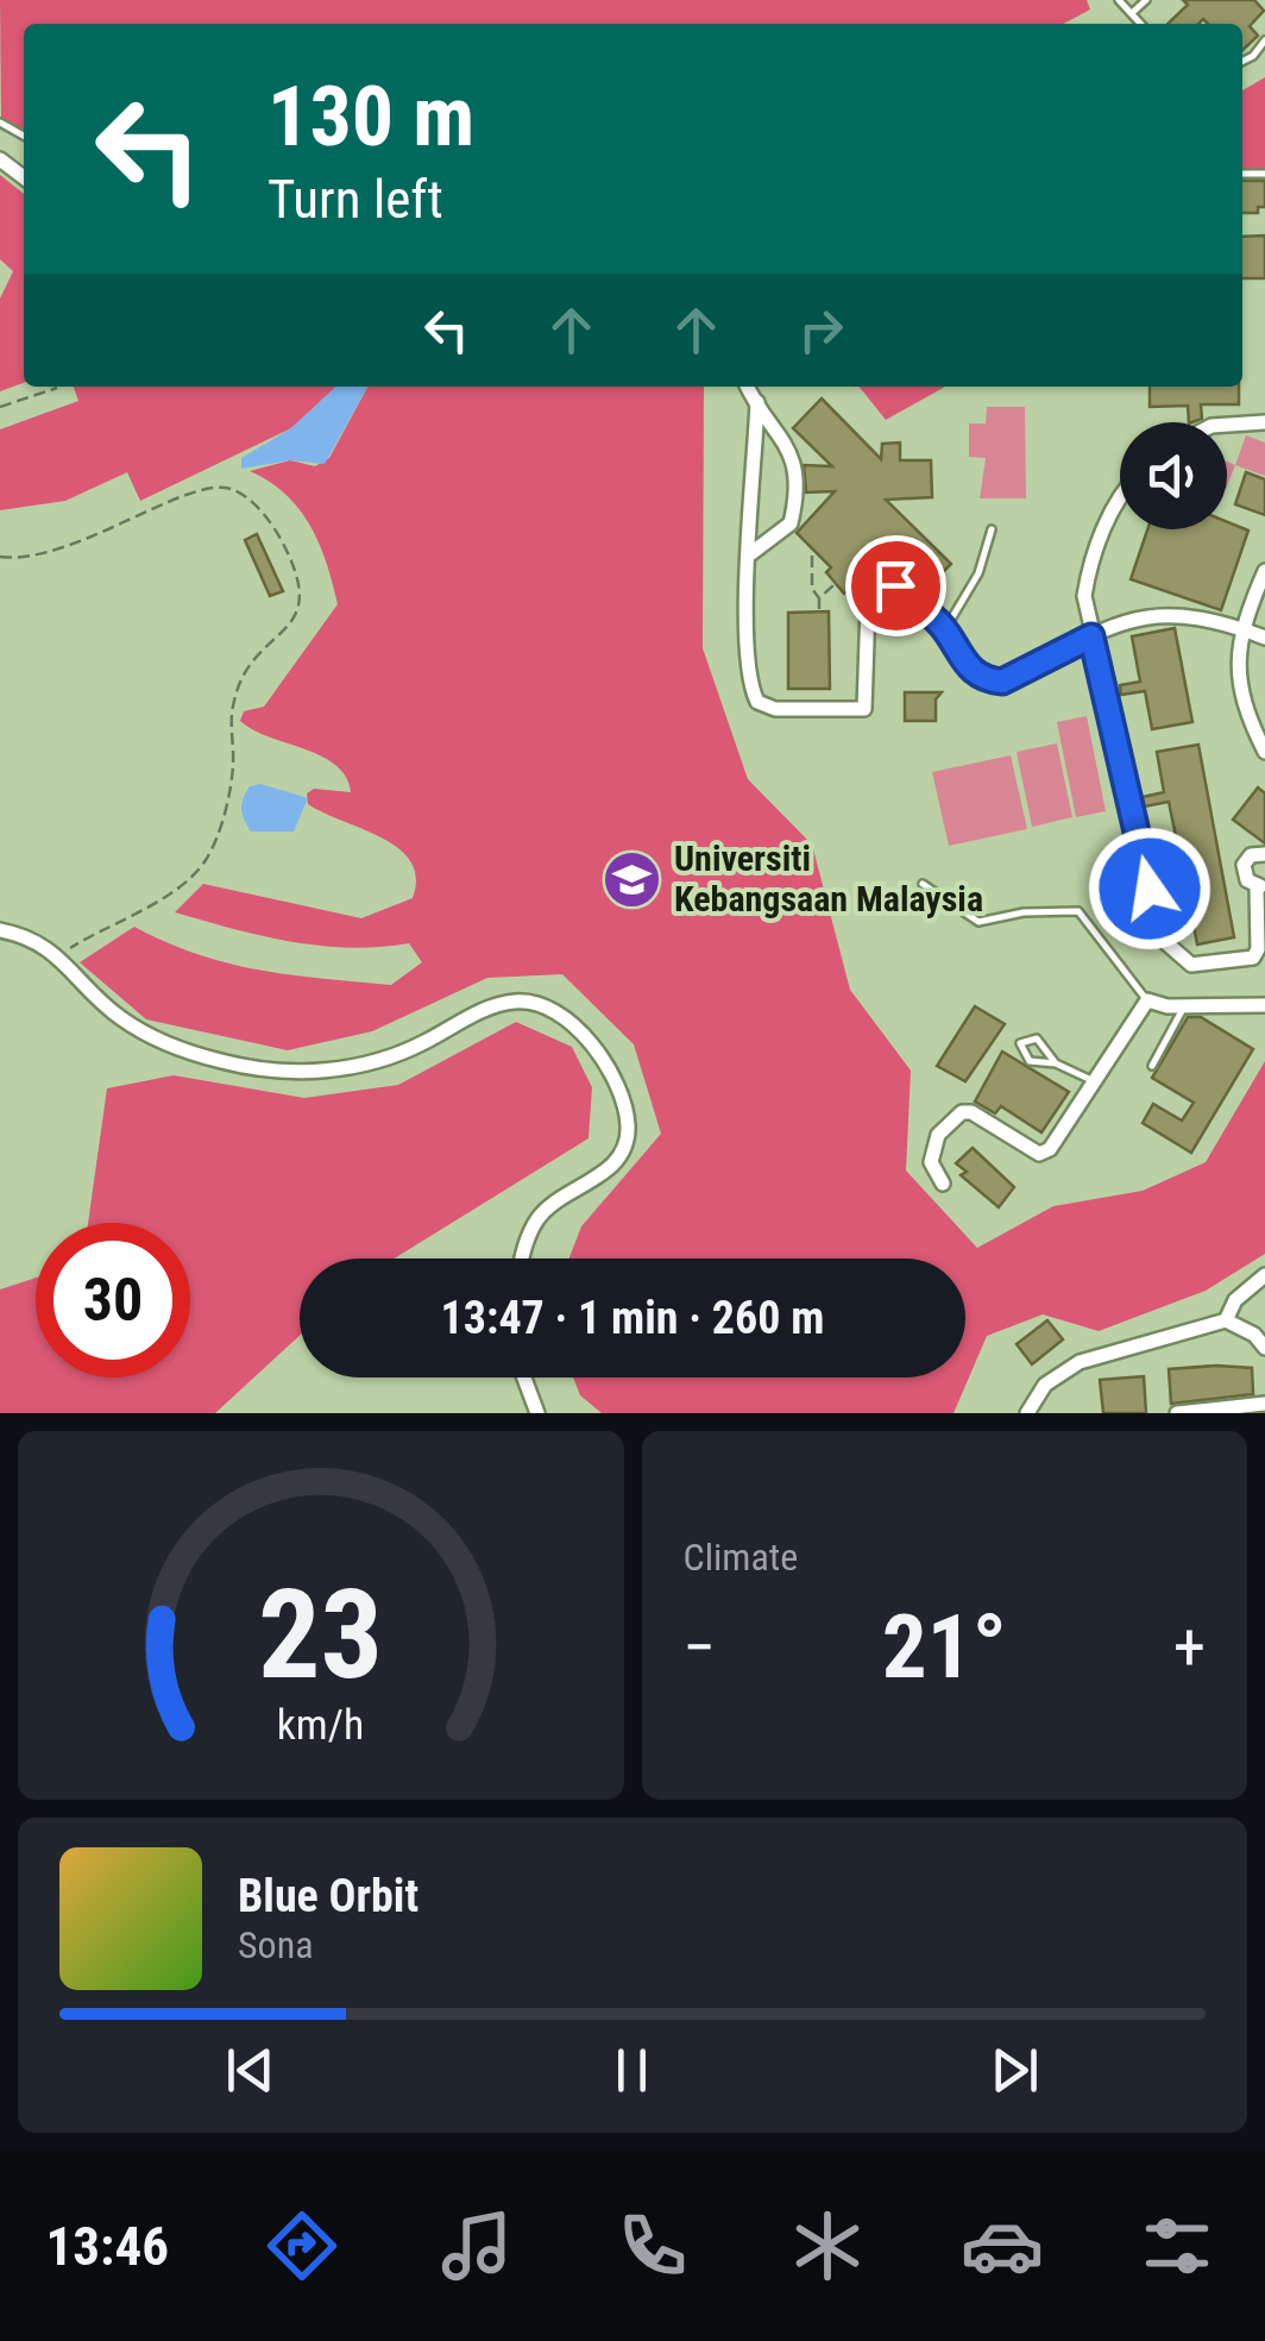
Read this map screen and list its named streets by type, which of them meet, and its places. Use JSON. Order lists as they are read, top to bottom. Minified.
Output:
{"places":{"school or university":["Universiti Kebangsaan Malaysia"]},"page":{"turn":["130 m","Turn left"],"limit":"30","trip":"13:47 · 1 min · 260 m","tile":"Climate","heat":["−","21°","+"],"song":["Blue Orbit","Sona"],"tabs":"13:46","gauge":["23","km/h"]}}
